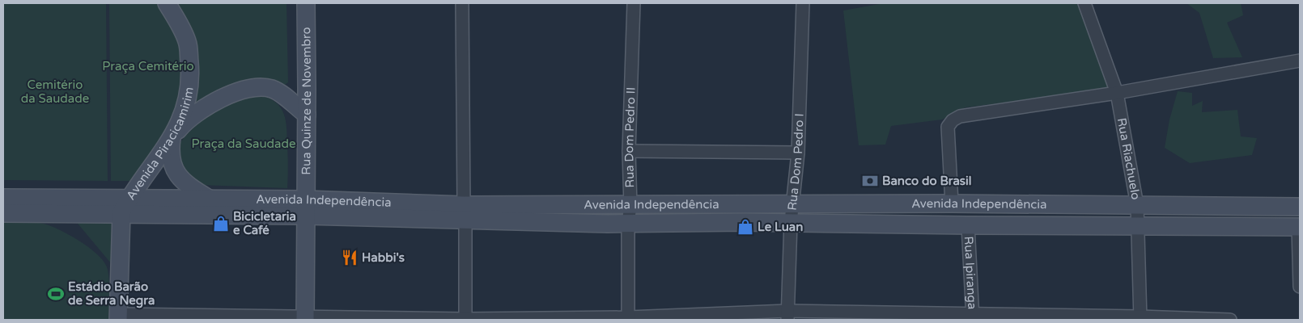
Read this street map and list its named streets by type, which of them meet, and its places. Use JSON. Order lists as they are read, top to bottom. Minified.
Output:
{"streets":{"main road":["Rua Quinze de Novembro","Avenida Piracicamirim","Avenida Independência"],"street":["Rua Dom Pedro II","Rua Riachuelo","Rua Dom Pedro I","Rua Ipiranga"]},"crossings":[["Rua Quinze de Novembro","Avenida Piracicamirim"],["Rua Quinze de Novembro","Avenida Independência"],["Rua Dom Pedro II","Avenida Independência"],["Avenida Piracicamirim","Avenida Independência"],["Rua Riachuelo","Avenida Independência"],["Rua Dom Pedro I","Avenida Independência"],["Avenida Independência","Rua Ipiranga"]],"parks":["Praça Cemitério","Cemitério da Saudade","Praça da Saudade"],"places":{"bank":["Banco do Brasil"],"shop":["Bicicletaria e Café","Le Luan"],"restaurant":["Habbi's"],"sports":["Estádio Barão de Serra Negra"]}}
